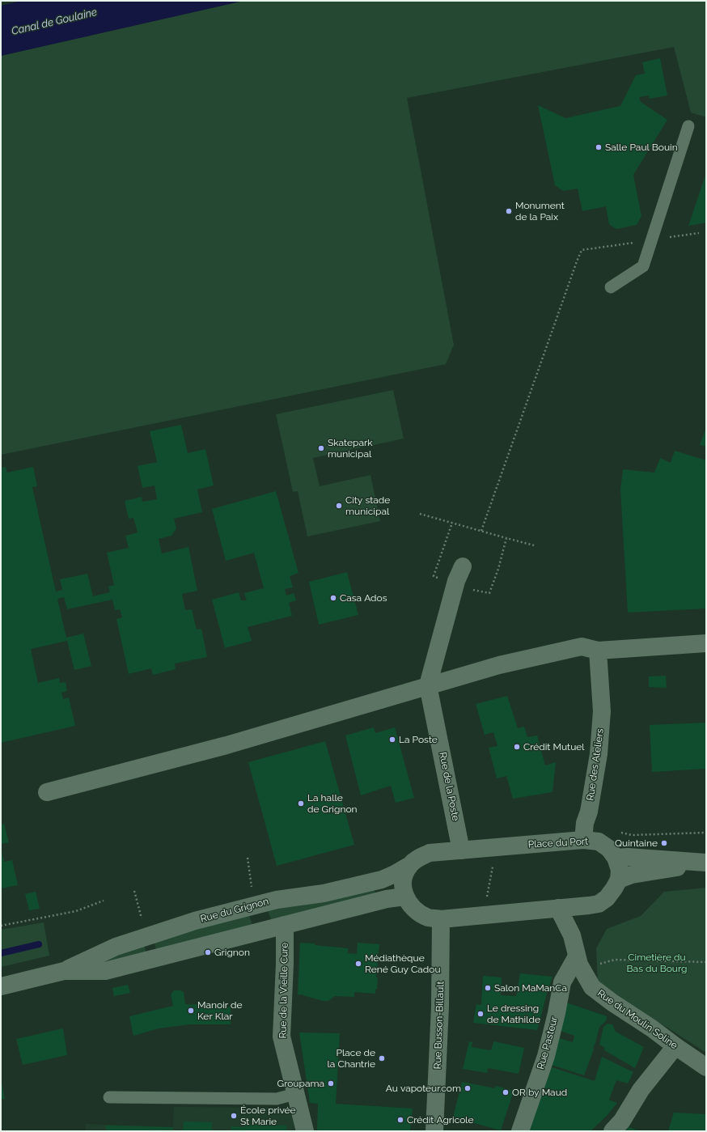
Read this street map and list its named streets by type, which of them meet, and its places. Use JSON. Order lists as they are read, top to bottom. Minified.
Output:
{"streets":{"street":["Rue des Ateliers","Rue de la Poste","Place du Port","Rue du Grignon","Rue de la Vieille Cure","Rue du Moulin Soline","Rue Busson-Billault","Rue Pasteur"]},"crossings":[["Rue des Ateliers","Place du Port"],["Rue de la Poste","Place du Port"],["Place du Port","Rue du Grignon"],["Place du Port","Rue du Moulin Soline"],["Place du Port","Rue Busson-Billault"],["Rue du Grignon","Rue de la Vieille Cure"],["Rue du Moulin Soline","Rue Pasteur"]],"water":["Canal de Goulaine"],"parks":["Cimetière du Bas du Bourg"],"places":["Salle Paul Bouin","Monument de la Paix","Skatepark municipal","City stade municipal","Casa Ados","La Poste","Crédit Mutuel","La halle de Grignon","Quintaine","Grignon","Médiathèque René Guy Cadou","Salon MaManCa","Manoir de Ker Klar","Le dressing de Mathilde","Place de la Chantrie","Groupama","Au vapoteur.com","OR by Maud","École privée St Marie","Crédit Agricole"]}
